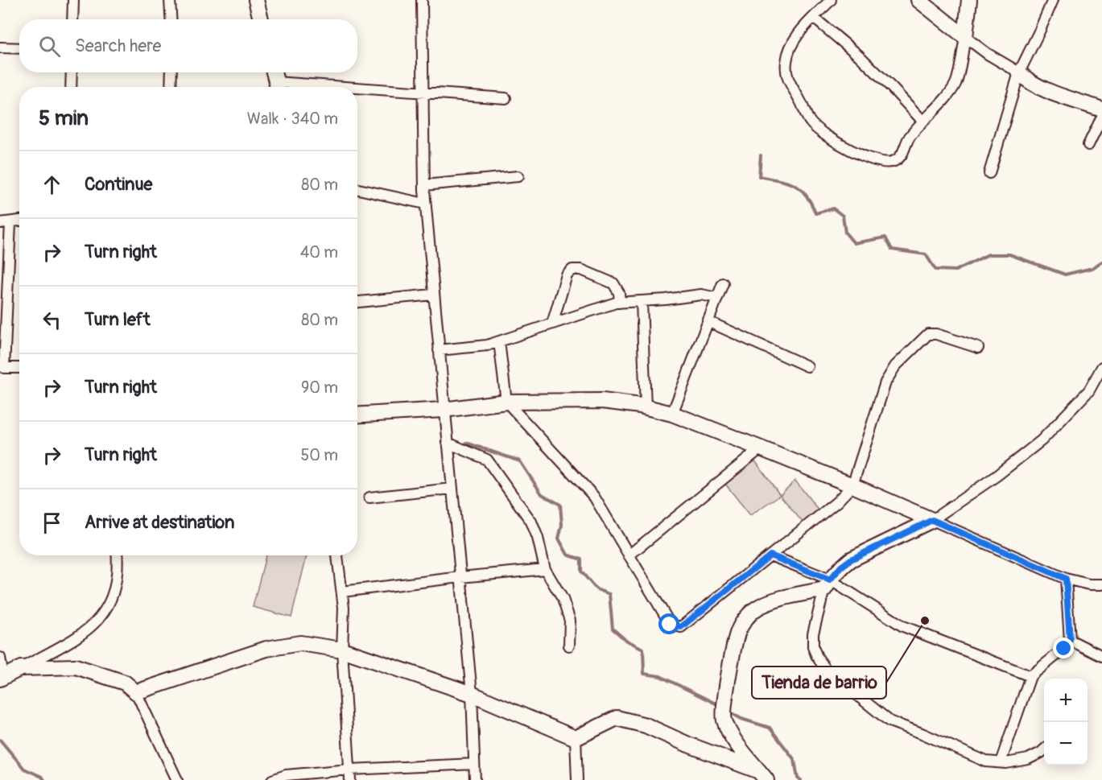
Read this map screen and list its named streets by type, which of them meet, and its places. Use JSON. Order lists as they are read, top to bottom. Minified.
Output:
{"places":["Tienda de barrio"],"page":{"search":"Search here","heading":["5 min","Walk · 340 m"],"list":[["Continue","80 m"],["Turn right","40 m"],["Turn left","80 m"],["Turn right","90 m"],["Turn right","50 m"],"Arrive at destination"],"map_buttons":["+","−"]}}
